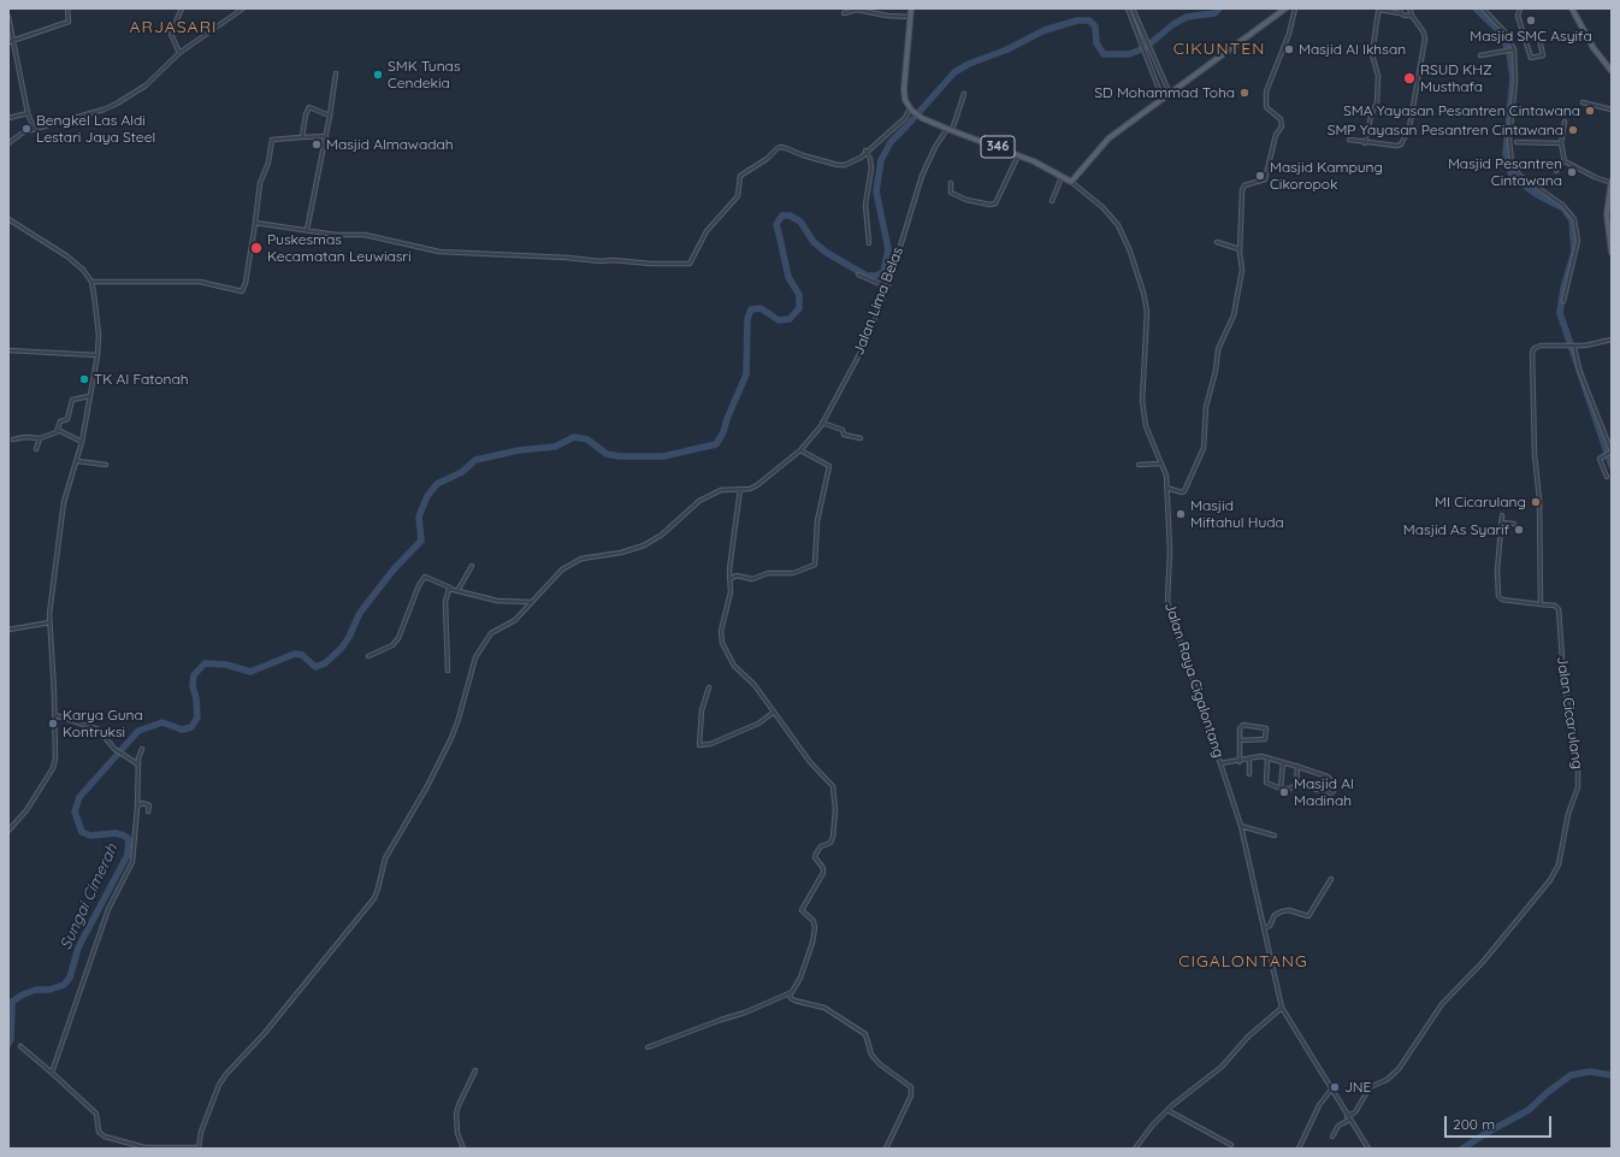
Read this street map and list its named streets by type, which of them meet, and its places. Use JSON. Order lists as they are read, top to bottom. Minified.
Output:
{"streets":{"main road":["346"],"street":["Jalan Lima Belas","Jalan Raya Cigalontang","Jalan Cicarulang"]},"crossings":[["346","Jalan Lima Belas"],["346","Jalan Raya Cigalontang"],["Jalan Raya Cigalontang","Jalan Cicarulang"]],"districts":["ARJASARI","CIKUNTEN","CIGALONTANG"],"water":["Sungai Cimerah"],"places":["Masjid SMC Asyifa","Masjid Al Ikhsan","SMK Tunas Cendekia","RSUD KHZ Musthafa","SD Mohammad Toha","SMA Yayasan Pesantren Cintawana","Bengkel Las Aldi Lestari Jaya Steel","SMP Yayasan Pesantren Cintawana","Masjid Almawadah","Masjid Pesantren Cintawana","Masjid Kampung Cikoropok","Puskesmas Kecamatan Leuwiasri","TK Al Fatonah","MI Cicarulang","Masjid Miftahul Huda","Masjid As Syarif","Karya Guna Kontruksi","Masjid Al Madinah","JNE"],"scale_bar":"200 m"}
